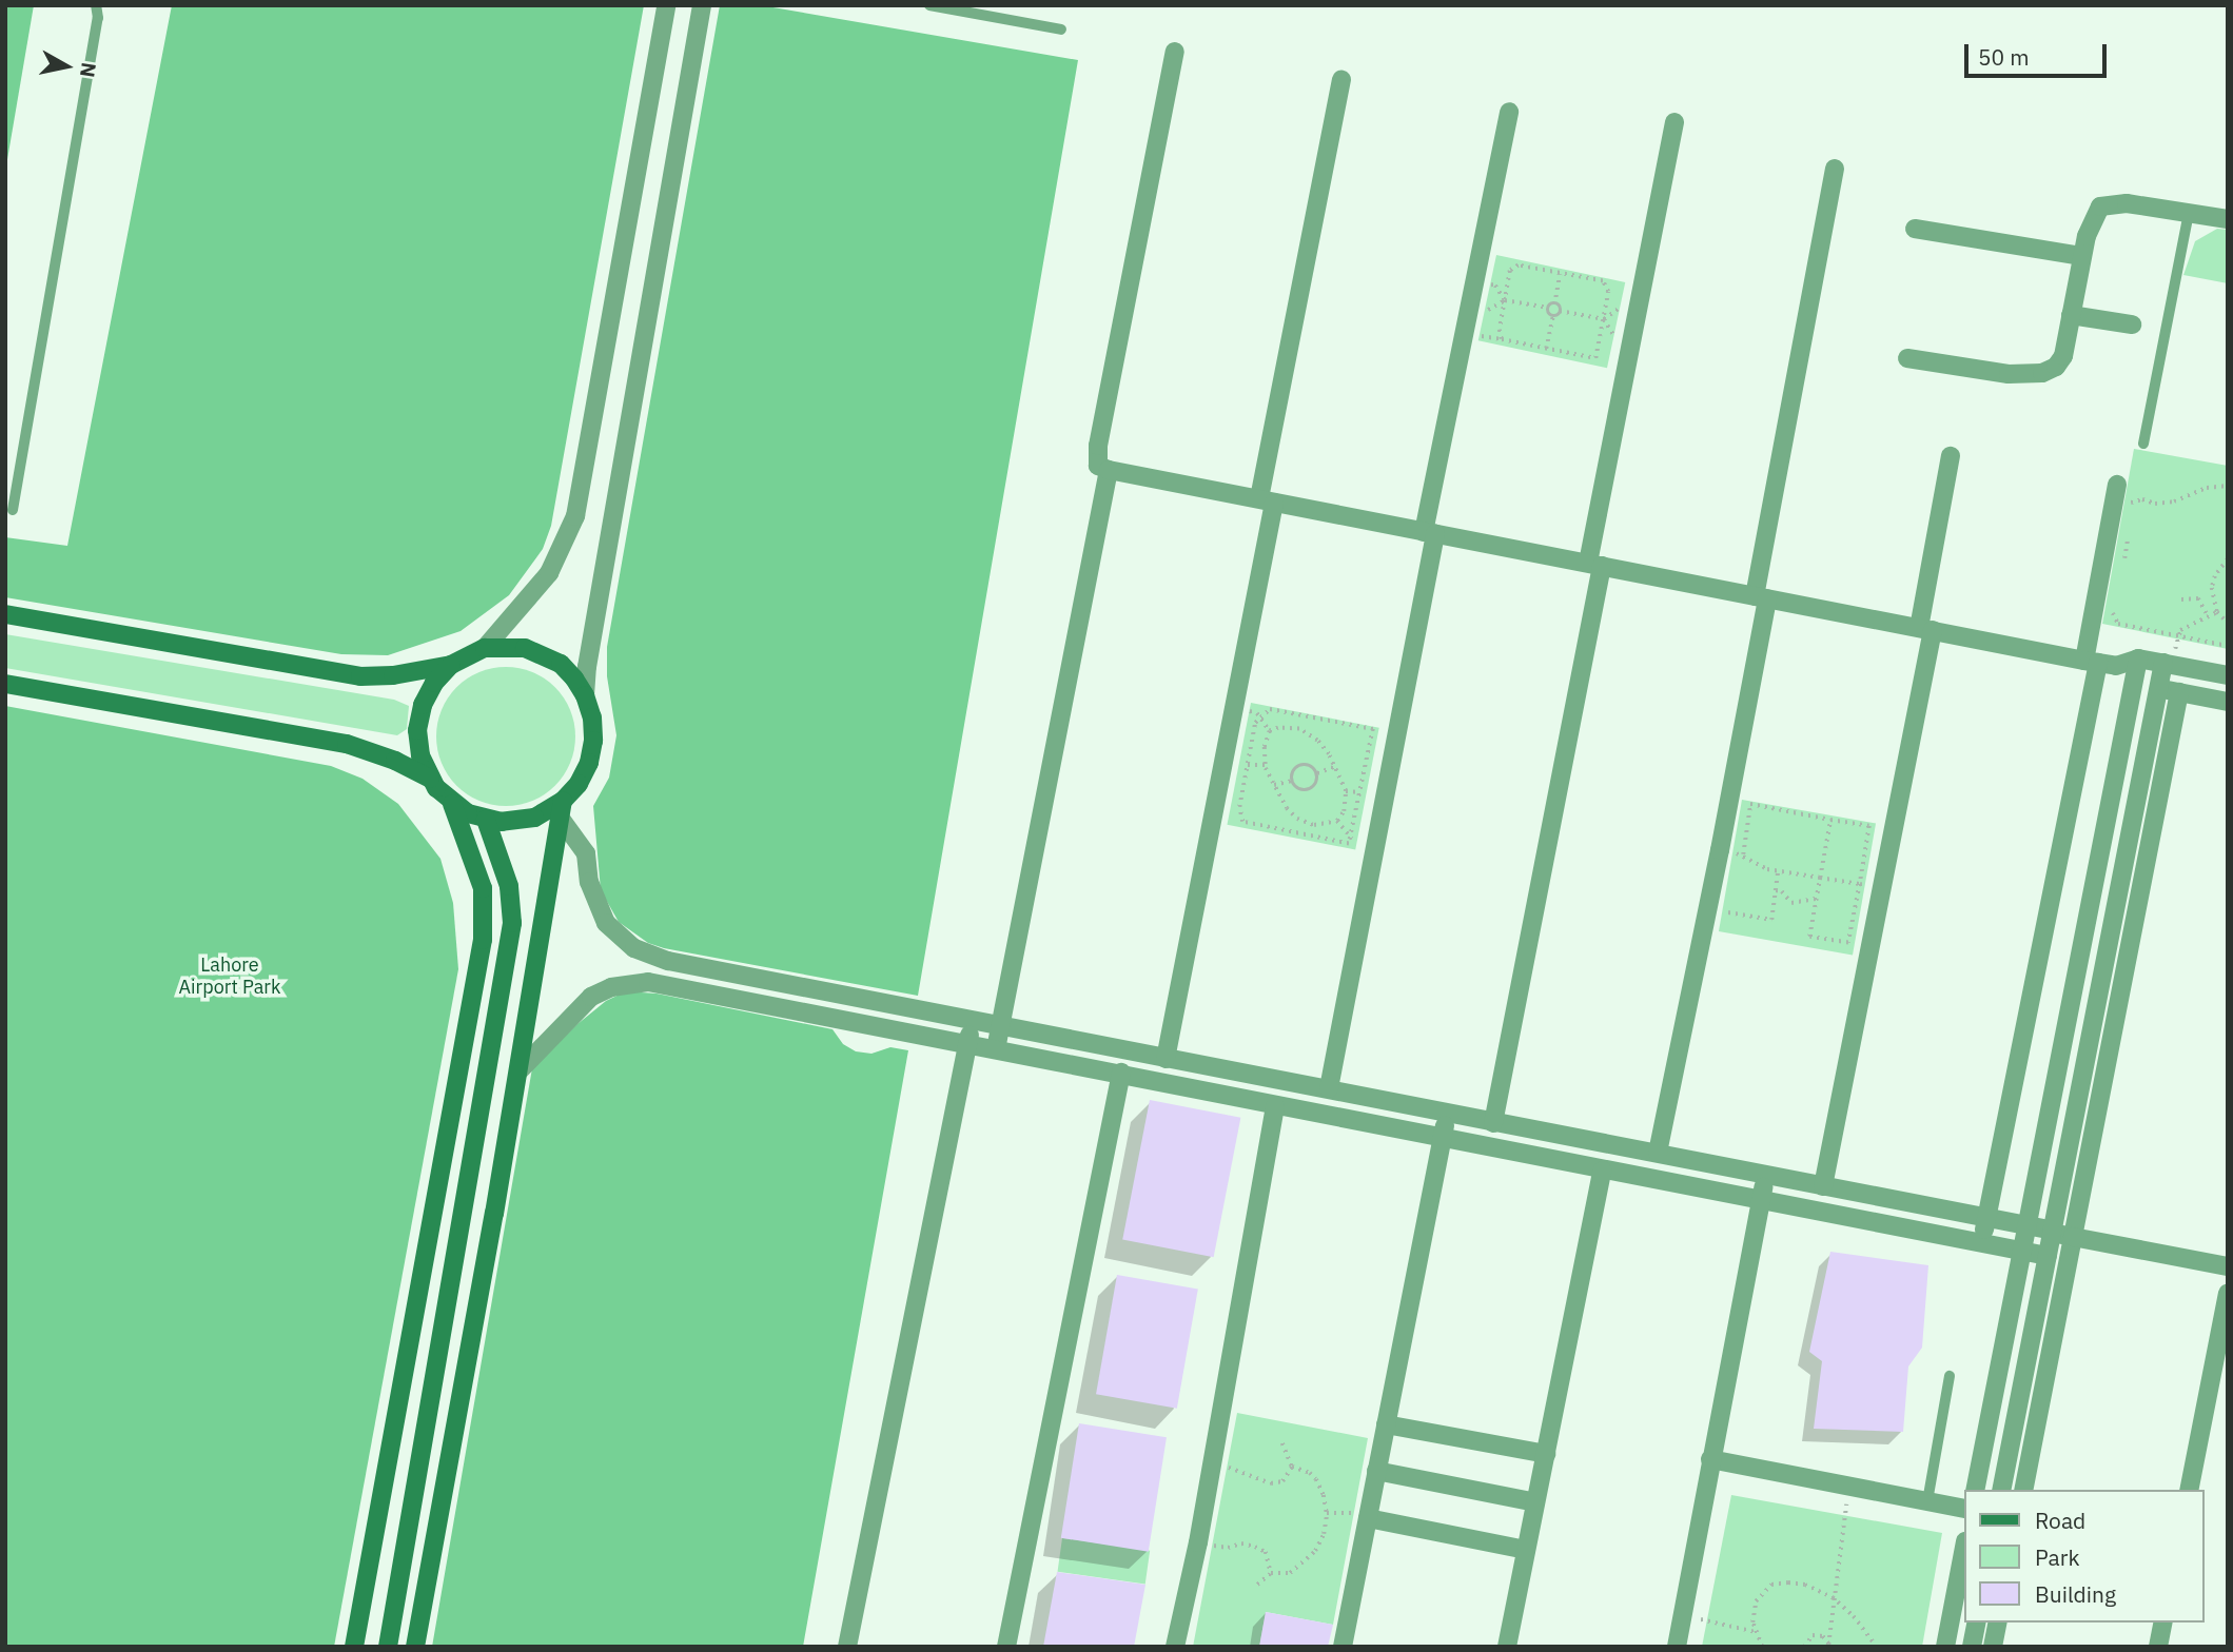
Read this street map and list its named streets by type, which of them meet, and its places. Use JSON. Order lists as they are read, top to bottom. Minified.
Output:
{"parks":["Lahore Airport Park"],"legend":["Road","Park","Building"],"scale_bar":"50 m","north":"right"}
